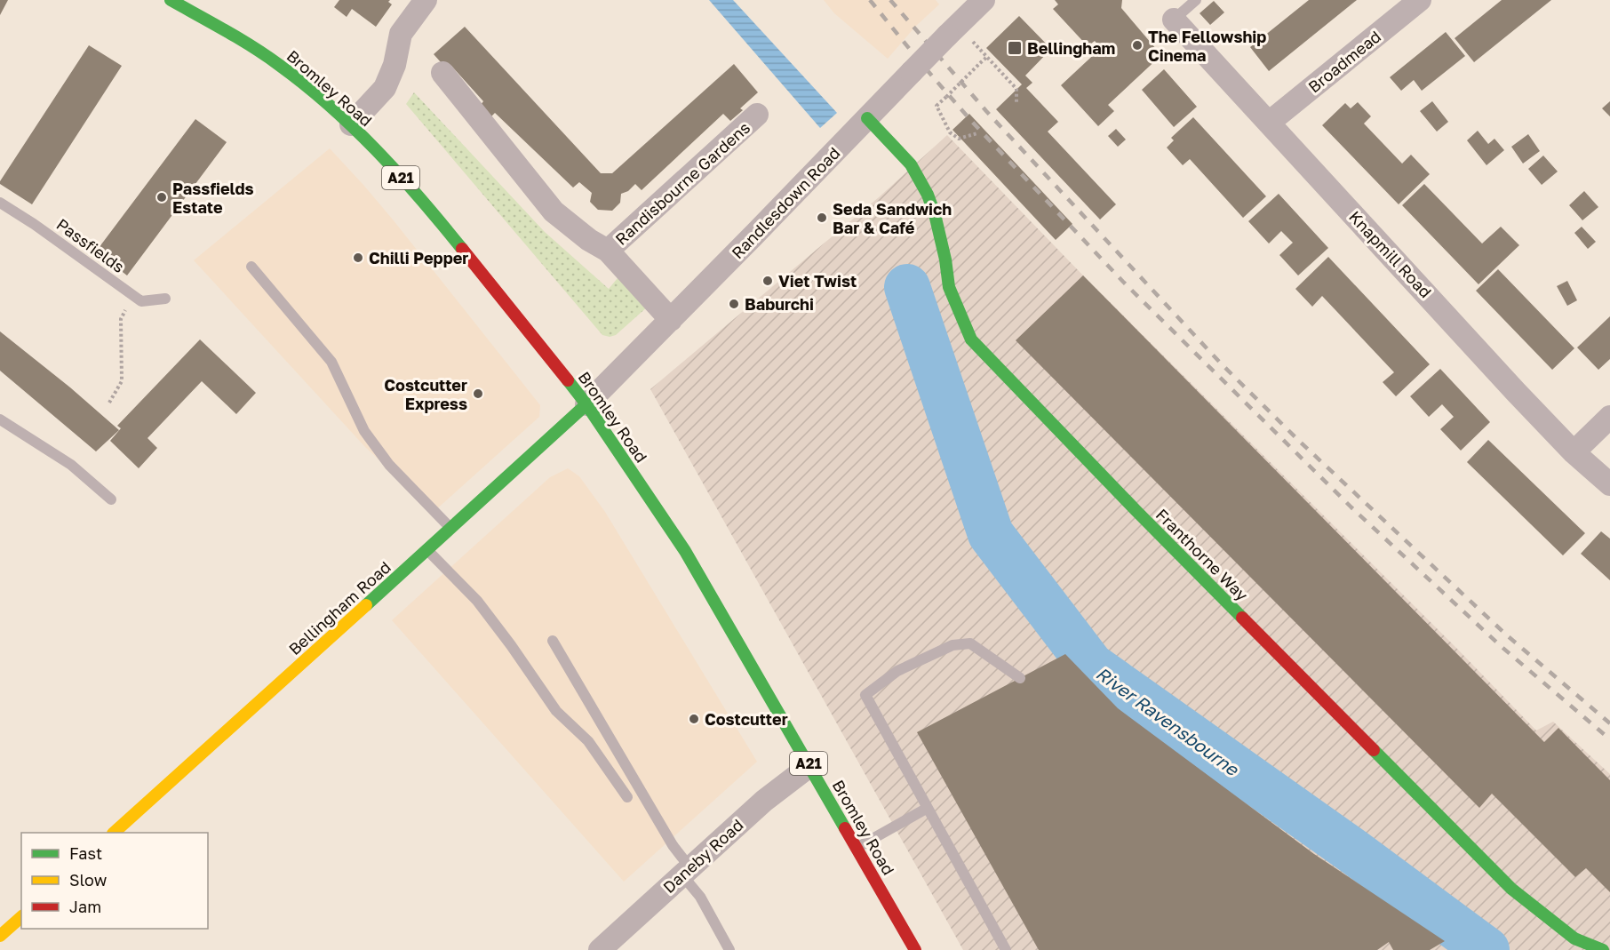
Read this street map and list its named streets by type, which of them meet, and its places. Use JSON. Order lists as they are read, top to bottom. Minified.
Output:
{"streets":{"street":["Broadmead","Bromley Road","A21","Randisbourne Gardens","Randlesdown Road","Knapmill Road","Franthorne Way","Bellingham Road","Daneby Road"],"lane":["Passfields"]},"crossings":[["Broadmead","Knapmill Road"],["Bromley Road","Randlesdown Road"],["Bromley Road","Bellingham Road"],["Bromley Road","Daneby Road"],["Randisbourne Gardens","Randlesdown Road"],["Randlesdown Road","Franthorne Way"],["Randlesdown Road","Bellingham Road"]],"water":["River Ravensbourne"],"places":{"other":["The Fellowship Cinema","Passfields Estate","Seda Sandwich Bar & Café","Chilli Pepper","Viet Twist","Baburchi","Costcutter Express","Costcutter"],"transit":["Bellingham"]},"legend":["Fast","Slow","Jam"]}
